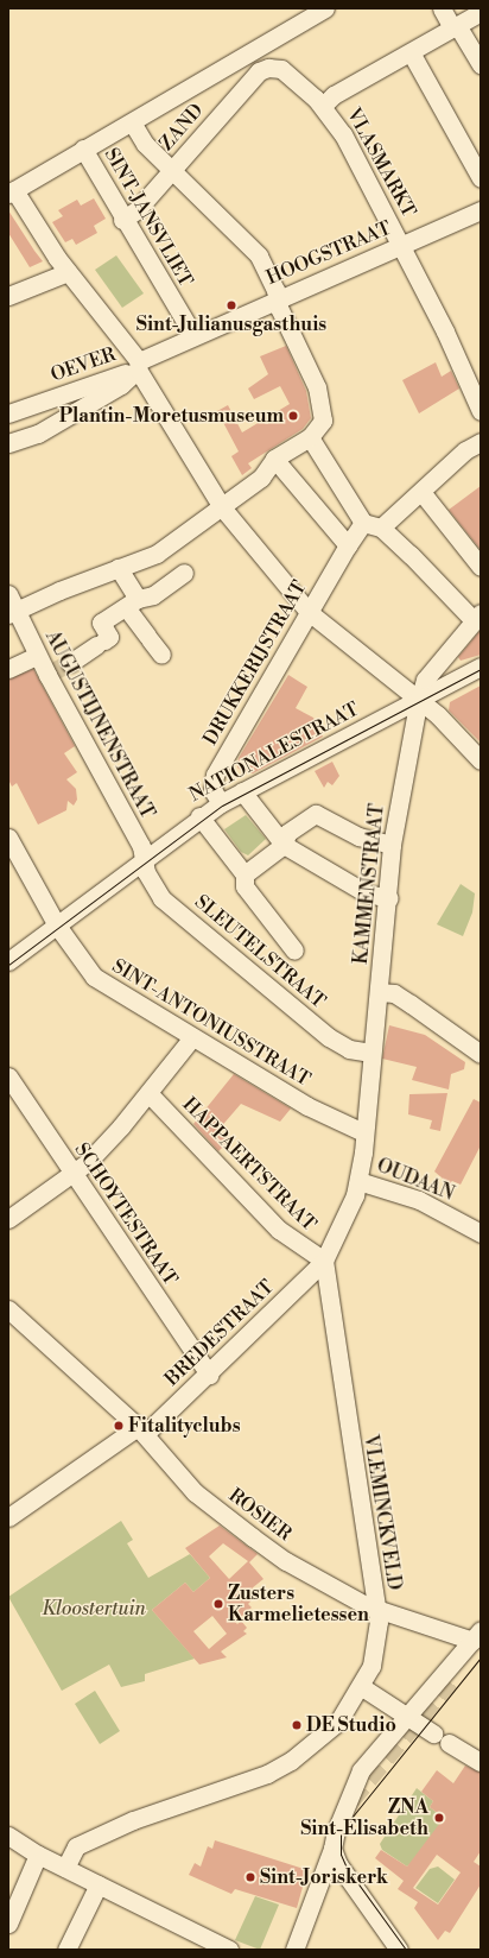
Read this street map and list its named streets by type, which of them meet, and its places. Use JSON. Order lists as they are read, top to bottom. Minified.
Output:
{"streets":{"street":["ZAND","VLASMARKT","SINT-JANSVLIET","HOOGSTRAAT","OEVER","DRUKKERIJSTRAAT","AUGUSTIJNENSTRAAT","NATIONALESTRAAT","KAMMENSTRAAT","SLEUTELSTRAAT","SINT-ANTONIUSSTRAAT","HAPPAERTSTRAAT","OUDAAN","SCHOYTESTRAAT","BREDESTRAAT","VLEMINCKVELD","ROSIER"]},"crossings":[["ZAND","VLASMARKT"],["ZAND","SINT-JANSVLIET"],["VLASMARKT","HOOGSTRAAT"],["SINT-JANSVLIET","HOOGSTRAAT"],["SINT-JANSVLIET","OEVER"],["SINT-JANSVLIET","DRUKKERIJSTRAAT"],["SINT-JANSVLIET","NATIONALESTRAAT"],["SINT-JANSVLIET","KAMMENSTRAAT"],["DRUKKERIJSTRAAT","NATIONALESTRAAT"],["AUGUSTIJNENSTRAAT","NATIONALESTRAAT"],["AUGUSTIJNENSTRAAT","SLEUTELSTRAAT"],["NATIONALESTRAAT","KAMMENSTRAAT"],["NATIONALESTRAAT","SLEUTELSTRAAT"],["NATIONALESTRAAT","SINT-ANTONIUSSTRAAT"],["KAMMENSTRAAT","SLEUTELSTRAAT"],["KAMMENSTRAAT","SINT-ANTONIUSSTRAAT"],["KAMMENSTRAAT","HAPPAERTSTRAAT"],["KAMMENSTRAAT","OUDAAN"],["KAMMENSTRAAT","BREDESTRAAT"],["KAMMENSTRAAT","VLEMINCKVELD"],["HAPPAERTSTRAAT","BREDESTRAAT"],["HAPPAERTSTRAAT","VLEMINCKVELD"],["SCHOYTESTRAAT","BREDESTRAAT"],["BREDESTRAAT","VLEMINCKVELD"],["BREDESTRAAT","ROSIER"],["VLEMINCKVELD","ROSIER"]],"parks":["Kloostertuin"],"places":["Sint-Julianusgasthuis","Plantin-Moretusmuseum","Fitalityclubs","Zusters Karmelietessen","DE Studio","ZNA Sint-Elisabeth","Sint-Joriskerk"]}
